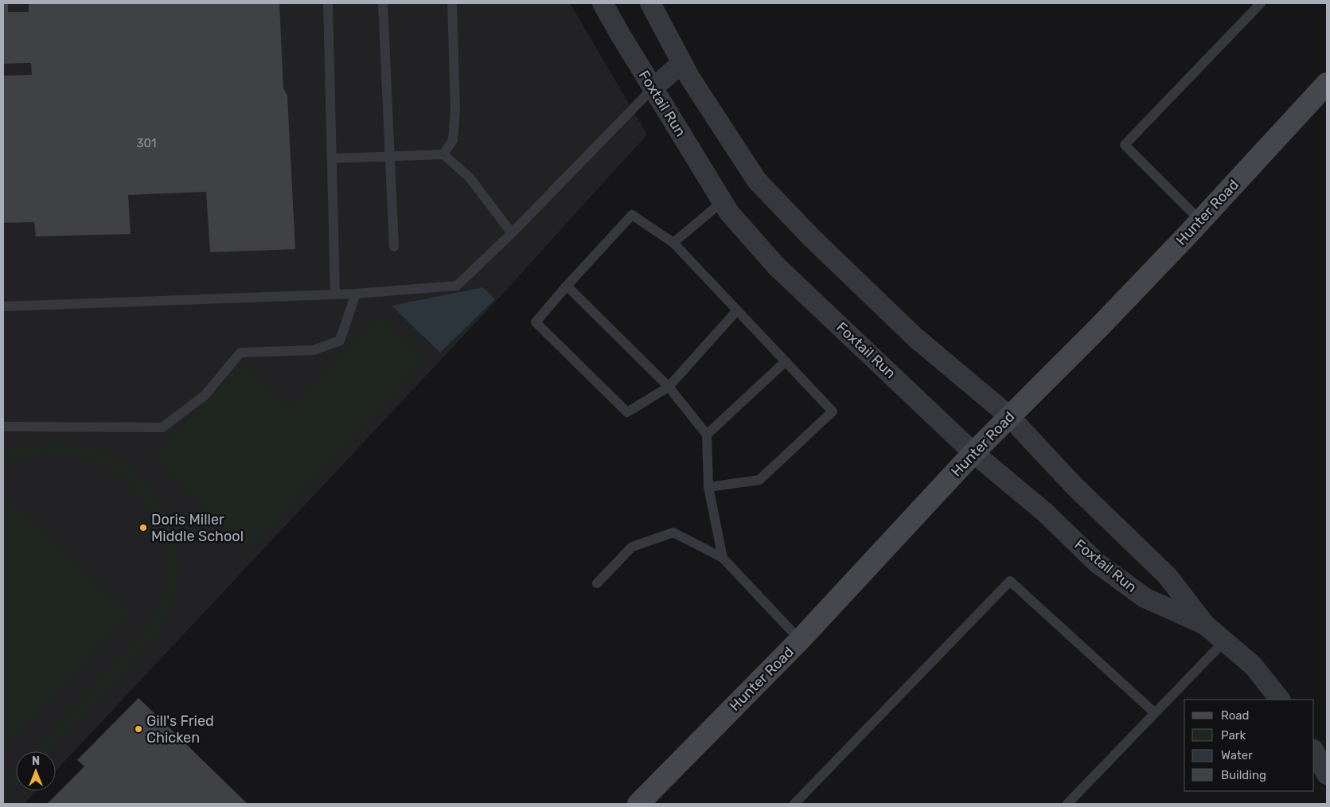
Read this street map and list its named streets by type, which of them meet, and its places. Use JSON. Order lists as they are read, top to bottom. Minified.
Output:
{"streets":{"main road":["Hunter Road"],"street":["Foxtail Run"]},"crossings":[["Foxtail Run","Hunter Road"]],"places":["Doris Miller Middle School","Gill's Fried Chicken"],"house_numbers":["301"],"legend":["Road","Park","Water","Building"],"north":"top"}
